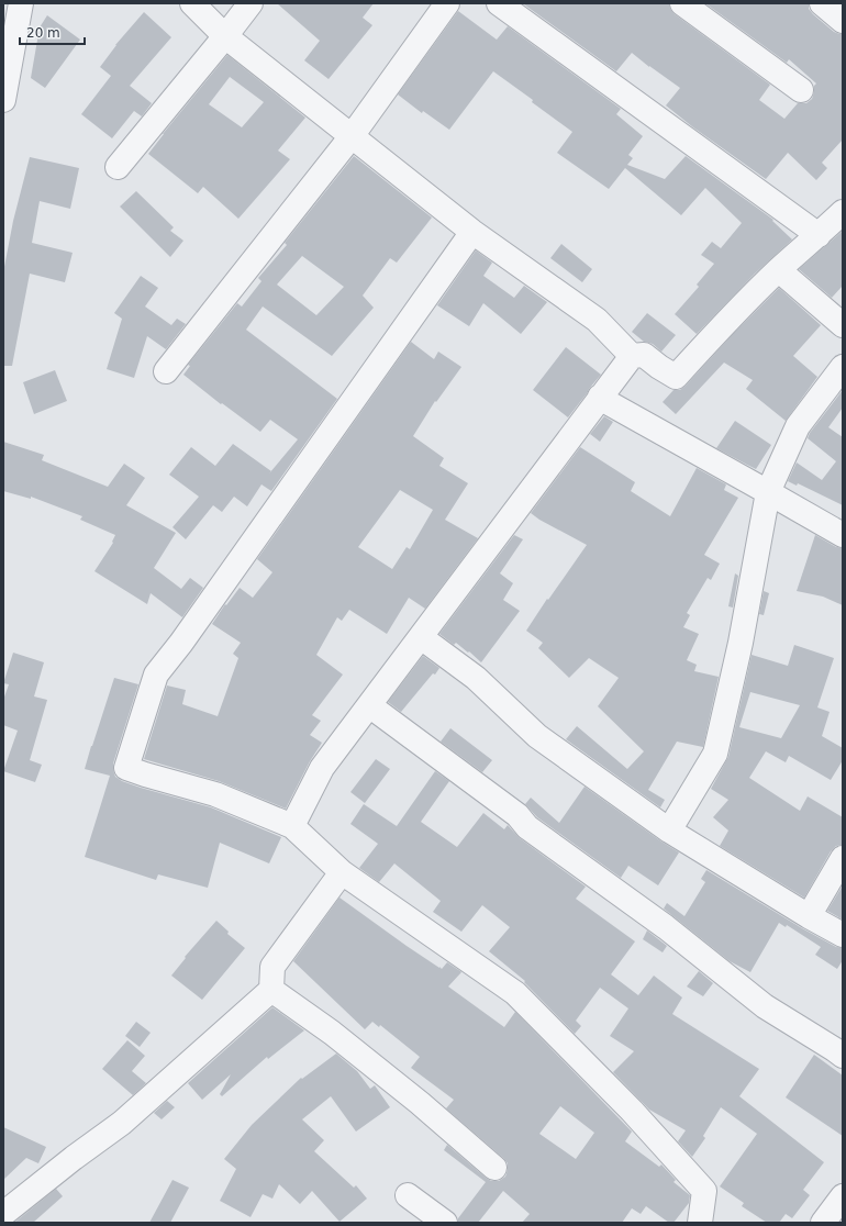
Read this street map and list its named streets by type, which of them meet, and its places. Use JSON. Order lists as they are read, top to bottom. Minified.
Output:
{"scale_bar":"20 m"}
